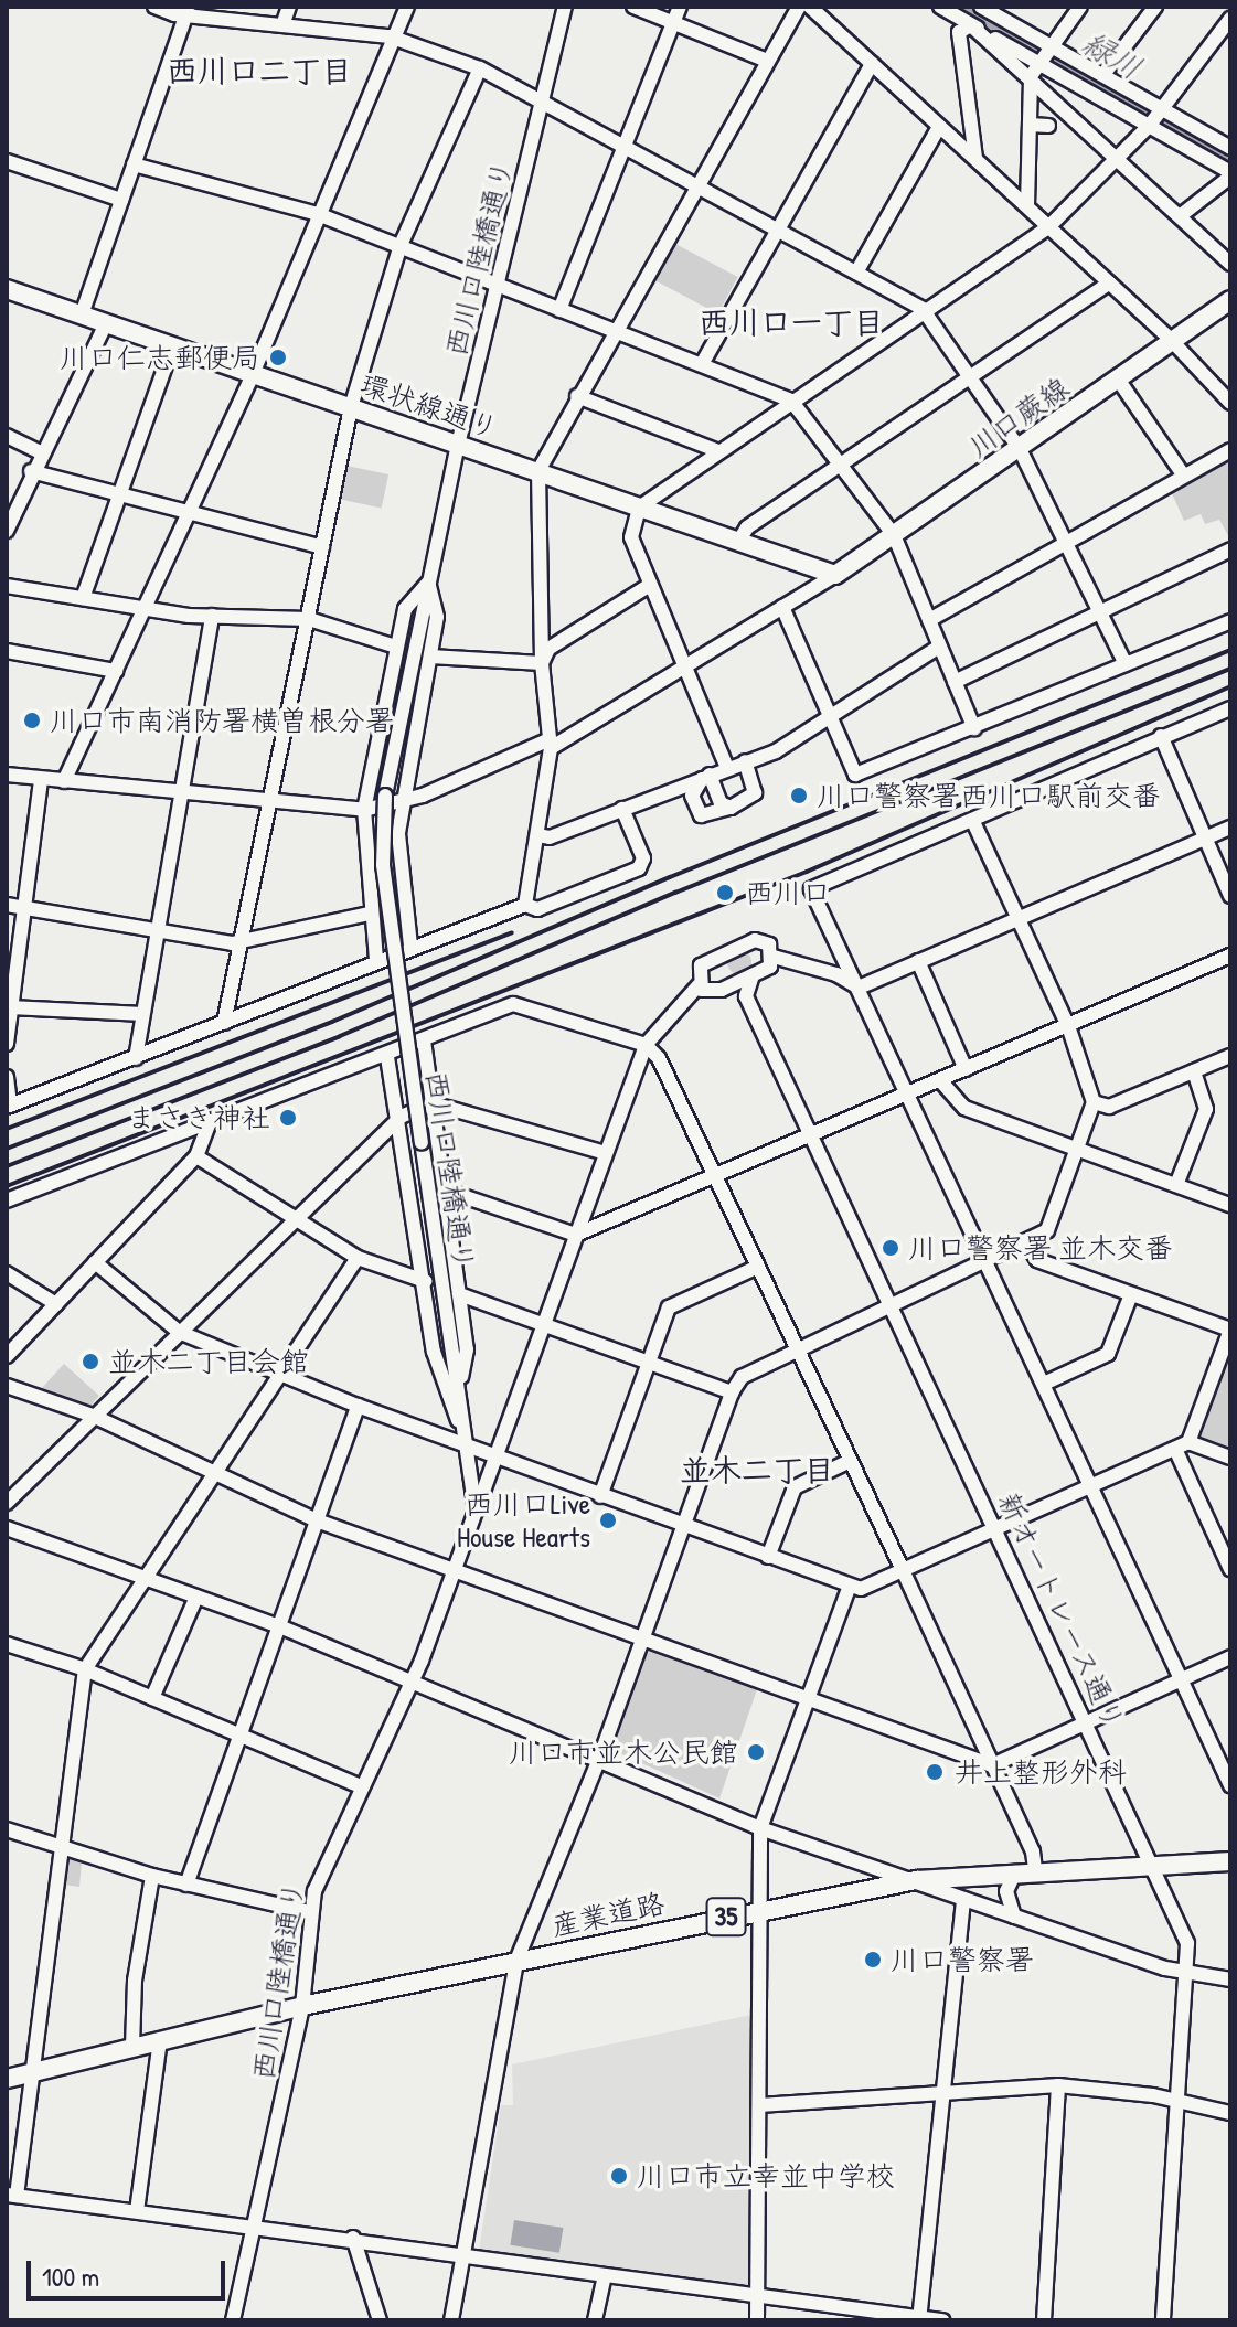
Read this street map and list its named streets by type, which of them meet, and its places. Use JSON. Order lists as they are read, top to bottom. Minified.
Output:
{"streets":{"main road":["環状線通り","川口蕨線","産業道路","35"],"street":["西川口陸橋通り","新オートレース通り"]},"crossings":[["西川口陸橋通り","環状線通り"],["西川口陸橋通り","産業道路"],["環状線通り","川口蕨線"],["新オートレース通り","産業道路"]],"districts":["西川口二丁目","西川口一丁目","並木二丁目"],"water":["緑川"],"places":["川口仁志郵便局","川口市南消防署横曽根分署","川口警察署西川口駅前交番","西川口","まさき神社","川口警察署 並木交番","並木二丁目会館","西川口Live House Hearts","川口市並木公民館","井上整形外科","川口警察署","川口市立幸並中学校"],"scale_bar":"100 m"}
